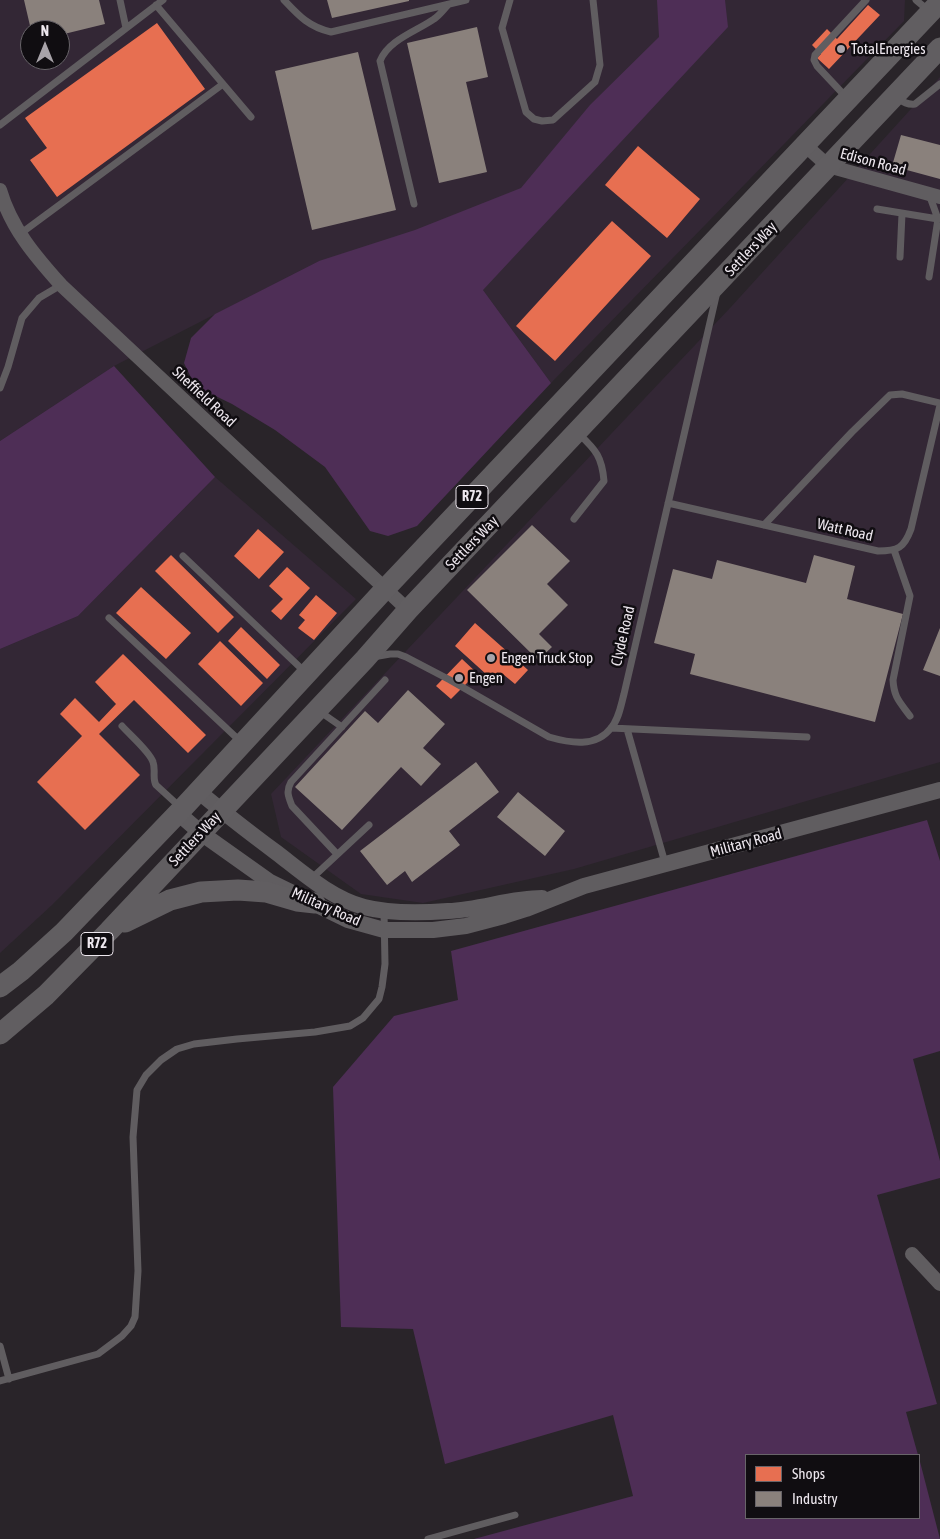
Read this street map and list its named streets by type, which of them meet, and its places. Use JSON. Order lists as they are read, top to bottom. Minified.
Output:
{"streets":{"main road":["Settlers Way","R72"],"street":["Edison Road","Sheffield Road","Military Road"],"lane":["Watt Road","Clyde Road"]},"crossings":[["Edison Road","Settlers Way"],["Settlers Way","Sheffield Road"],["Settlers Way","Clyde Road"],["Settlers Way","Military Road"],["Watt Road","Clyde Road"]],"places":["TotalEnergies","Engen Truck Stop","Engen"],"legend":["Shops","Industry"],"north":"top"}
